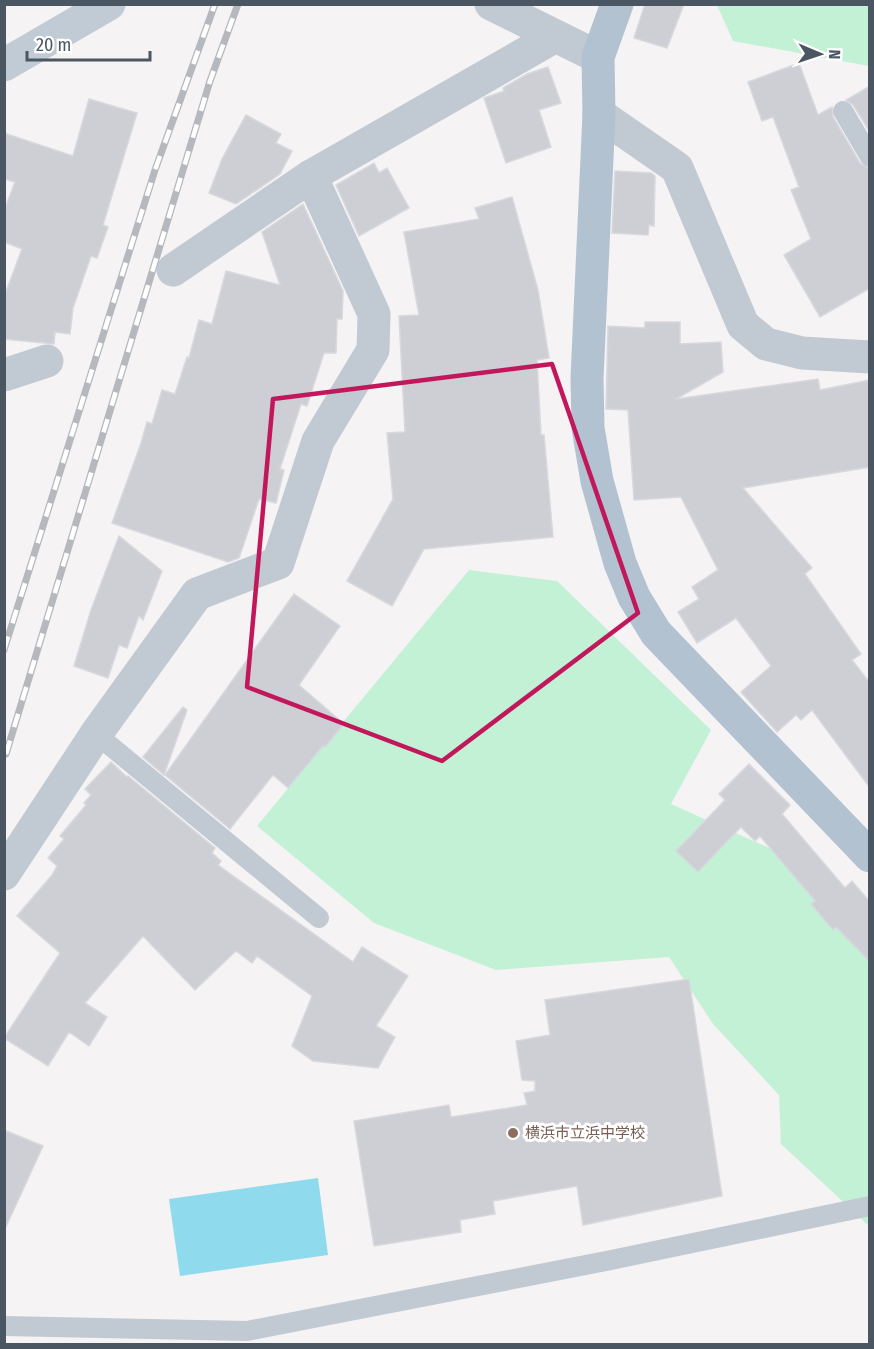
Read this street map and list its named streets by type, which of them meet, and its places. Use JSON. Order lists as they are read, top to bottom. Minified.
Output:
{"places":["横浜市立浜中学校"],"scale_bar":"20 m","north":"right"}
